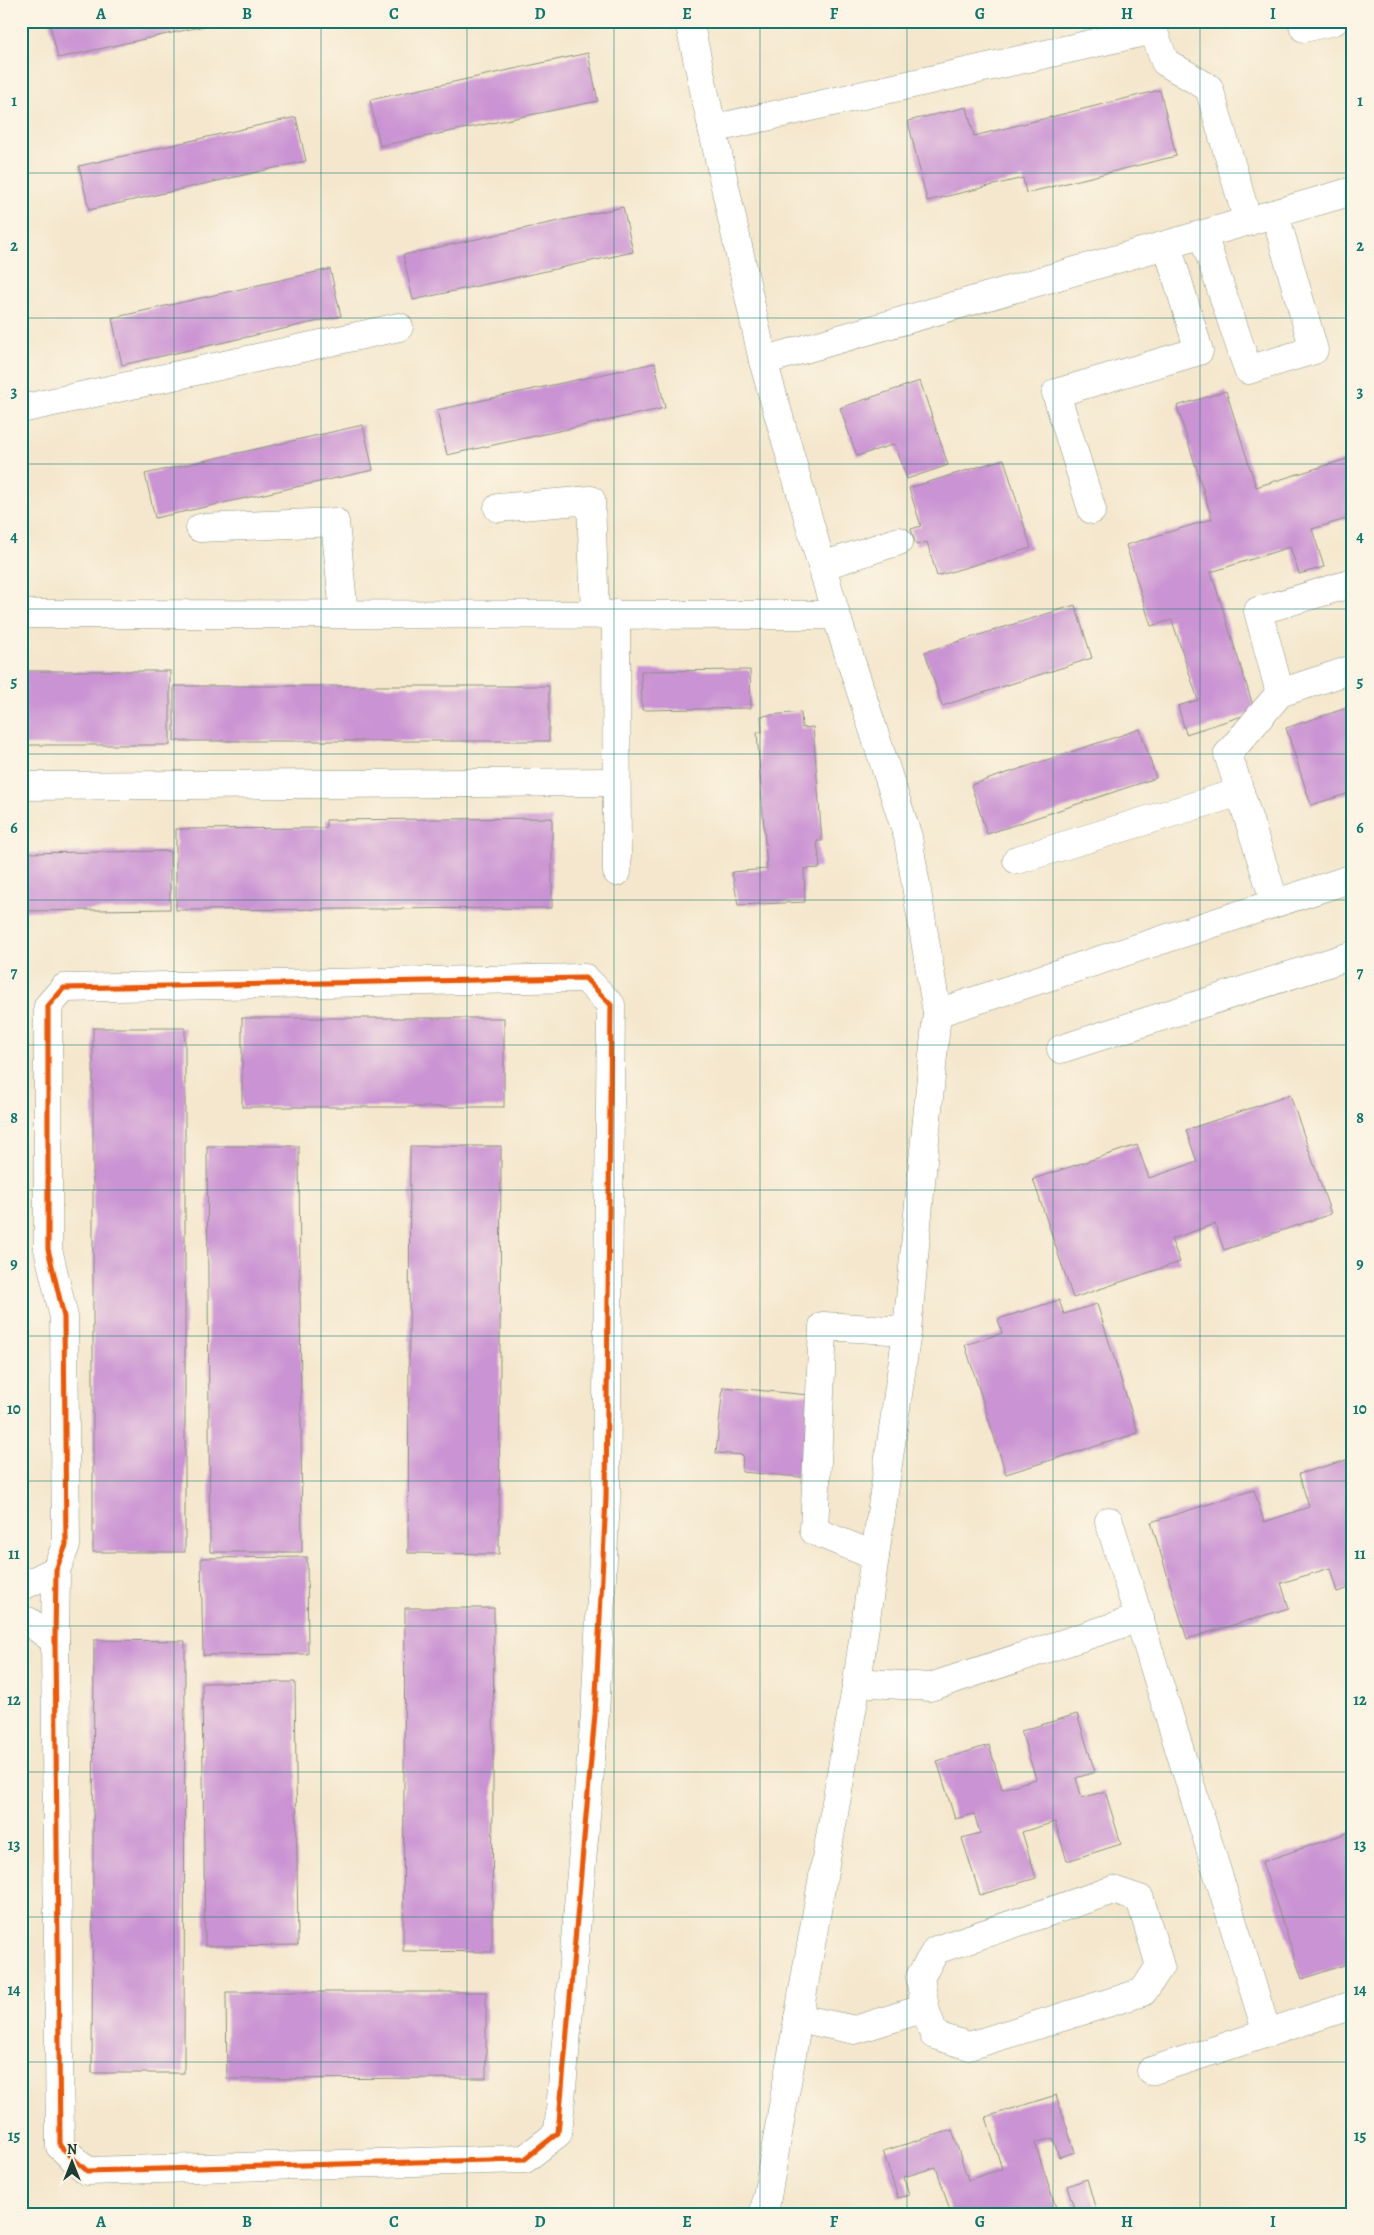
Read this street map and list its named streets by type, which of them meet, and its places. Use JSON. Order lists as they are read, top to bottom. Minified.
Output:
{"north":"top","grid":{"columns":["A","B","C","D","E","F","G","H","I"],"rows":["1","2","3","4","5","6","7","8","9","10","11","12","13","14","15"]}}
